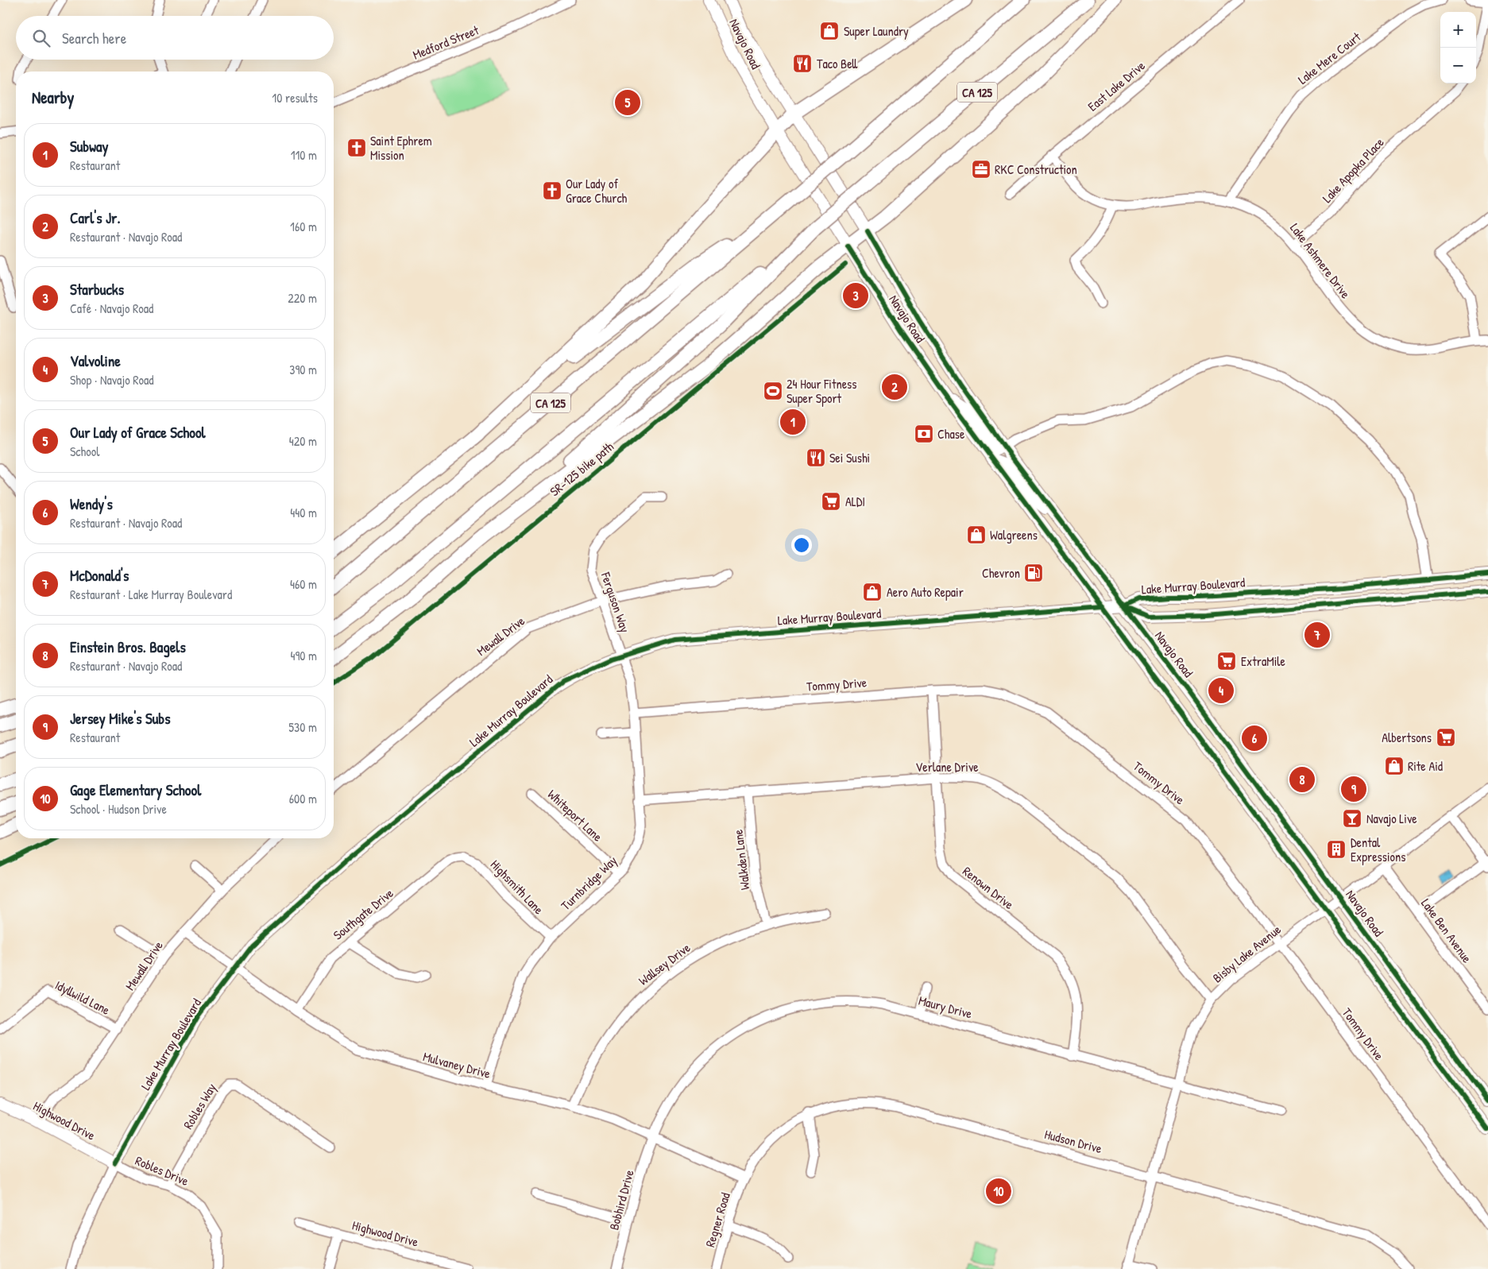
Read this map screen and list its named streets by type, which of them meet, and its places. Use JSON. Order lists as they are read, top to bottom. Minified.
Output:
{"streets":{"highway":["CA 125"],"main road":["Navajo Road","Lake Murray Boulevard","Highwood Drive"],"street":["Medford Street","Lake Mere Court","East Lake Drive","Lake Apopka Place","Lake Ashmere Drive","Ferguson Way","Mewall Drive","Tommy Drive","Verlane Drive","Whiteport Lane","Walkden Lane","Turnbridge Way","Highsmith Lane","Renown Drive","Southgate Drive","Lake Ben Avenue","Bisby Lake Avenue","Wallsey Drive","Idyllwild Lane","Maury Drive","Mulvaney Drive","Robles Way","Hudson Drive","Robles Drive","Bobhird Drive","Regner Road"],"cycle path":["SR-125 bike path"]},"crossings":[["Navajo Road","Lake Murray Boulevard"],["Navajo Road","Bisby Lake Avenue"],["Lake Mere Court","Lake Ashmere Drive"],["East Lake Drive","Lake Ashmere Drive"],["Lake Apopka Place","Lake Ashmere Drive"],["Lake Murray Boulevard","Ferguson Way"],["Lake Murray Boulevard","Turnbridge Way"],["Lake Murray Boulevard","Mulvaney Drive"],["Lake Murray Boulevard","Highwood Drive"],["Lake Murray Boulevard","Robles Drive"],["Ferguson Way","Mewall Drive"],["Ferguson Way","Turnbridge Way"],["Mewall Drive","Idyllwild Lane"],["Mewall Drive","Mulvaney Drive"],["Mewall Drive","Highwood Drive"],["Tommy Drive","Turnbridge Way"],["Tommy Drive","Renown Drive"],["Tommy Drive","Bisby Lake Avenue"],["Verlane Drive","Walkden Lane"],["Verlane Drive","Turnbridge Way"],["Verlane Drive","Renown Drive"],["Verlane Drive","Bisby Lake Avenue"],["Whiteport Lane","Turnbridge Way"],["Walkden Lane","Wallsey Drive"],["Turnbridge Way","Highsmith Lane"],["Turnbridge Way","Mulvaney Drive"],["Highsmith Lane","Southgate Drive"],["Renown Drive","Maury Drive"],["Southgate Drive","Mulvaney Drive"],["Lake Ben Avenue","Bisby Lake Avenue"],["Bisby Lake Avenue","Maury Drive"],["Bisby Lake Avenue","Hudson Drive"],["Wallsey Drive","Mulvaney Drive"],["Maury Drive","Mulvaney Drive"],["Maury Drive","Bobhird Drive"],["Mulvaney Drive","Hudson Drive"],["Mulvaney Drive","Bobhird Drive"],["Mulvaney Drive","Regner Road"],["Robles Way","Robles Drive"],["Highwood Drive","Robles Drive"],["Hudson Drive","Regner Road"]],"places":{"shop":["Super Laundry","Walgreens","Aero Auto Repair","Rite Aid"],"restaurant":["Taco Bell","Sei Sushi"],"church":["Saint Ephrem Mission","Our Lady of Grace Church"],"office":["RKC Construction"],"sports":["24 Hour Fitness Super Sport"],"bank":["Chase"],"supermarket":["ALDI","ExtraMile","Albertsons"],"fuel station":["Chevron"],"bar":["Navajo Live"],"building":["Dental Expressions"]},"page":{"map_buttons":["+","−"],"search":"Search here","heading":["Nearby","10 results"],"pins":["5","3","2","1","7","4","6","8","9","10"],"list":[{"mark":"1","name":"Subway","note":"Restaurant","value":"110 m"},{"mark":"2","name":"Carl's Jr.","note":"Restaurant · Navajo Road","value":"160 m"},{"mark":"3","name":"Starbucks","note":"Café · Navajo Road","value":"220 m"},{"mark":"4","name":"Valvoline","note":"Shop · Navajo Road","value":"390 m"},{"mark":"5","name":"Our Lady of Grace School","note":"School","value":"420 m"},{"mark":"6","name":"Wendy's","note":"Restaurant · Navajo Road","value":"440 m"},{"mark":"7","name":"McDonald's","note":"Restaurant · Lake Murray Boulevard","value":"460 m"},{"mark":"8","name":"Einstein Bros. Bagels","note":"Restaurant · Navajo Road","value":"490 m"},{"mark":"9","name":"Jersey Mike's Subs","note":"Restaurant","value":"530 m"},{"mark":"10","name":"Gage Elementary School","note":"School · Hudson Drive","value":"600 m"}]}}
